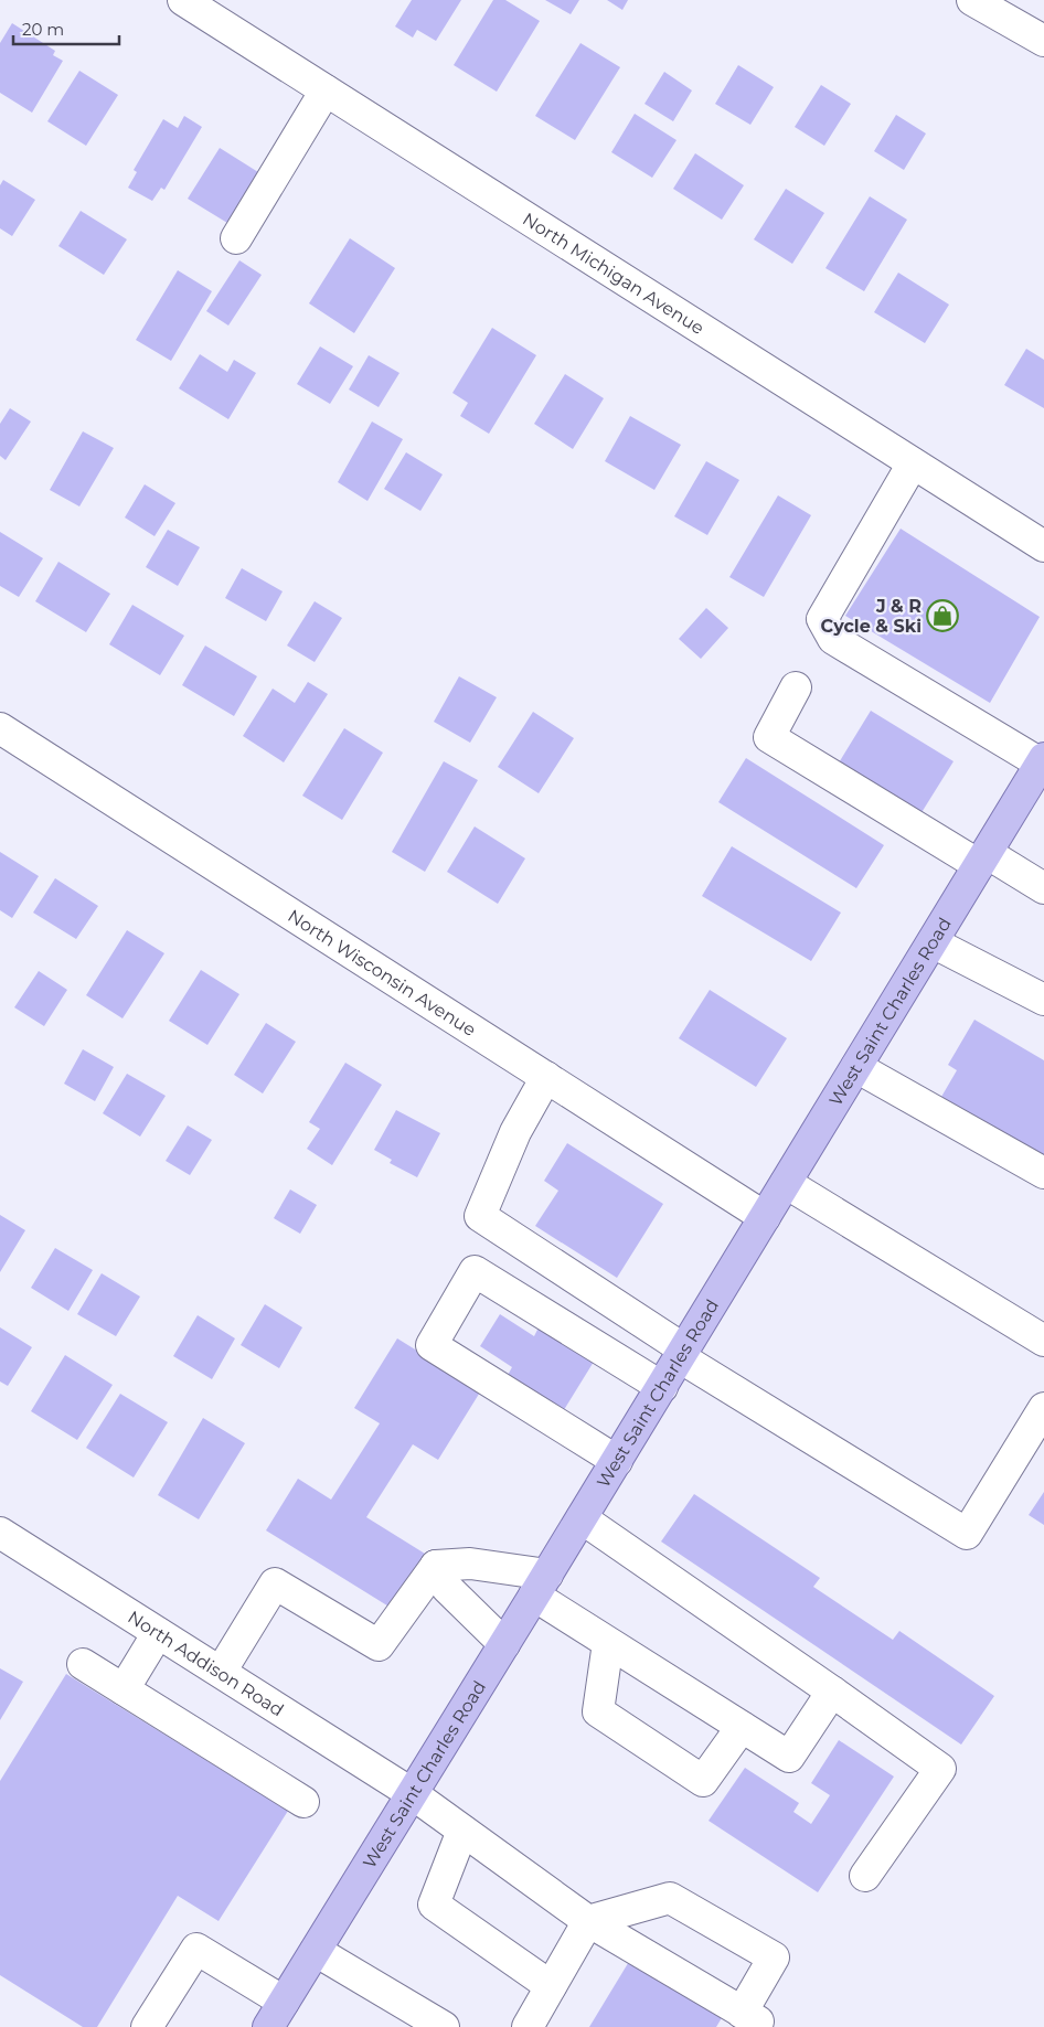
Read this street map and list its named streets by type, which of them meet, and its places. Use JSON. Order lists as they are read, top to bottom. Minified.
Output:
{"streets":{"main road":["West Saint Charles Road"],"street":["North Michigan Avenue","North Wisconsin Avenue","North Addison Road"]},"crossings":[["North Wisconsin Avenue","West Saint Charles Road"],["West Saint Charles Road","North Addison Road"]],"places":{"shop":["J & R Cycle & Ski"]},"scale_bar":"20 m"}
